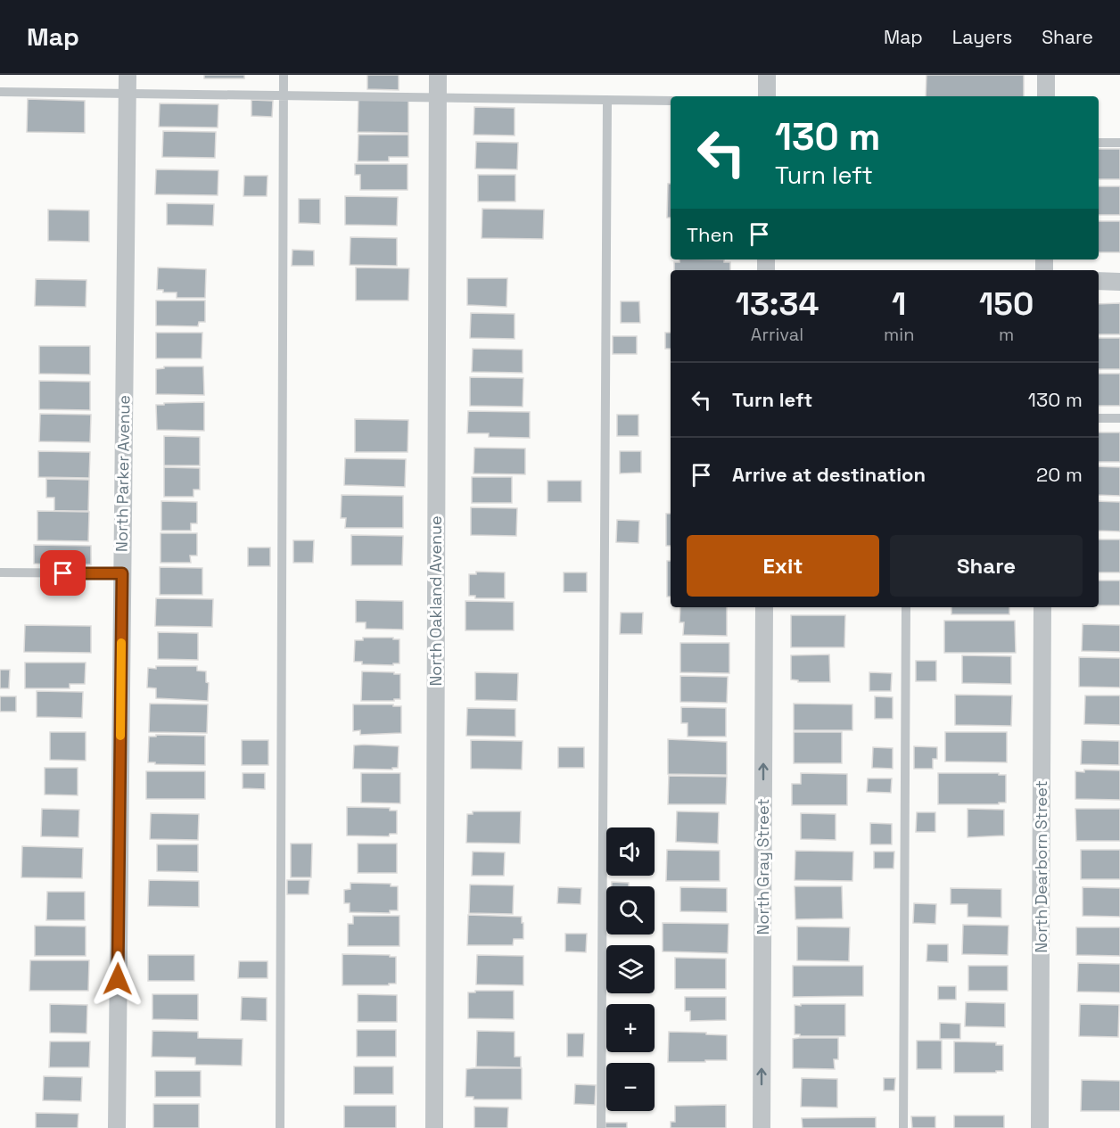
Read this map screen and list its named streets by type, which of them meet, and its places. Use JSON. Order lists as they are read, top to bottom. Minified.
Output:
{"streets":{"street":["North Parker Avenue","North Oakland Avenue","North Gray Street","North Dearborn Street"]},"one_way":["North Gray Street"],"page":{"header":"Map","nav":["Map","Layers","Share"],"turn":["130 m","Turn left"],"then":"Then","eta":["13:34","Arrival","1","min","150","m"],"list":[{"name":"Turn left","value":"130 m"},{"name":"Arrive at destination","value":"20 m"}],"buttons":["Exit","Share"],"map_buttons":["+","−"]}}
